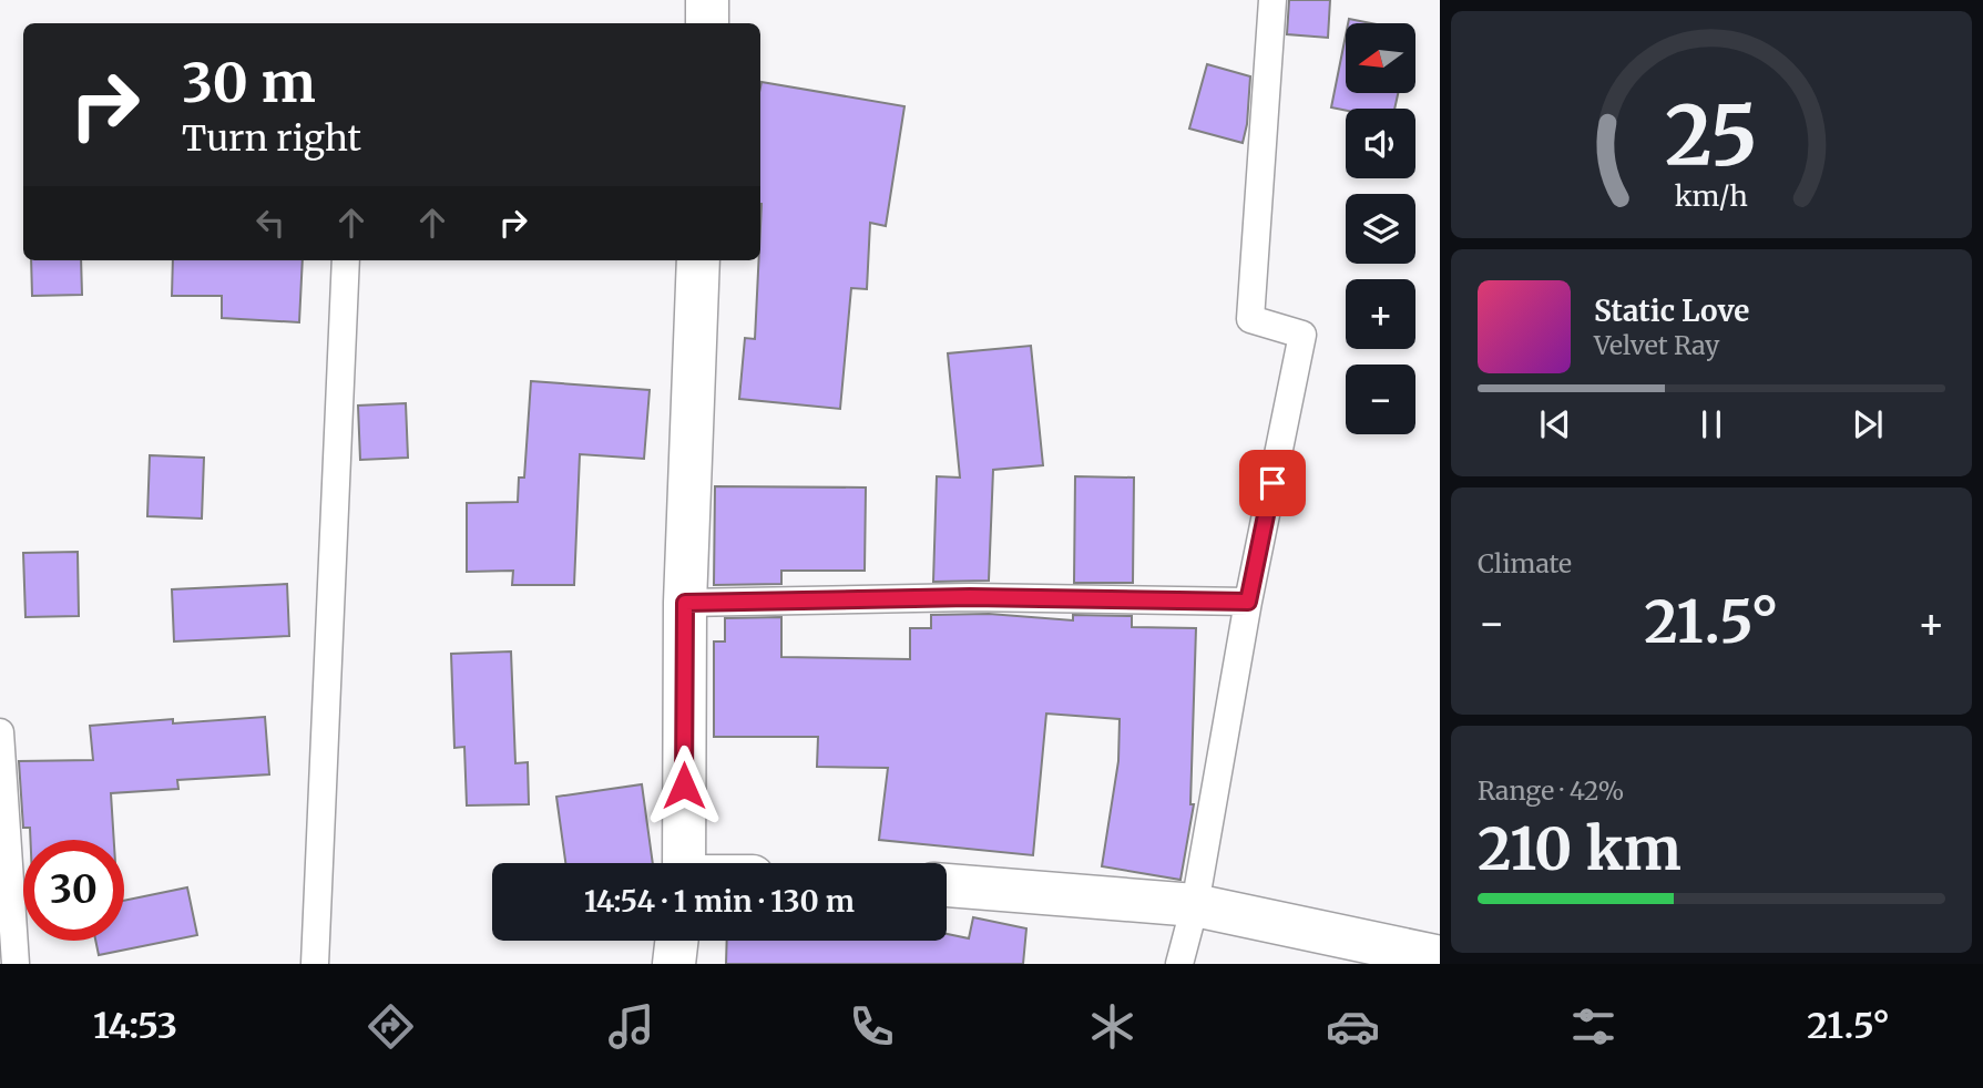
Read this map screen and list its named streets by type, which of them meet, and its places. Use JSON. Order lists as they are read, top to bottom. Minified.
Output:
{"north":"left","page":{"map_buttons":["+","−"],"turn":["30 m","Turn right"],"song":["Static Love","Velvet Ray"],"tile":["Climate",["Range · 42%","210 km"]],"heat":["−","21.5°","+"],"limit":"30","trip":"14:54 · 1 min · 130 m","tabs":["14:53","21.5°"],"gauge":["25","km/h"]}}
